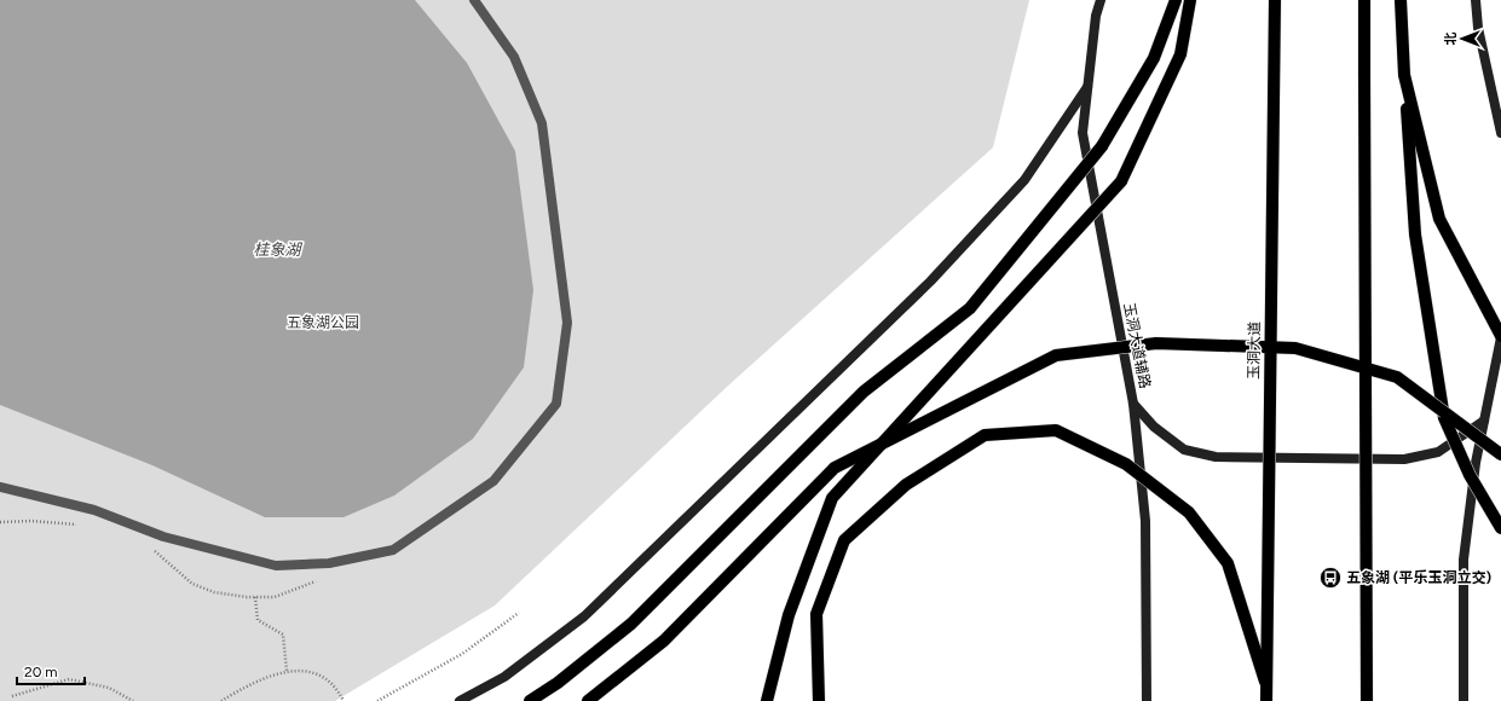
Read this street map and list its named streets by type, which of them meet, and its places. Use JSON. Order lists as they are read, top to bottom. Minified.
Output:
{"streets":{"main road":["玉洞大道"],"street":["玉洞大道辅路"]},"water":["桂象湖"],"parks":["五象湖公园"],"places":{"bus stop":["五象湖 (平乐玉洞立交)"]},"scale_bar":"20 m","north":"left"}
